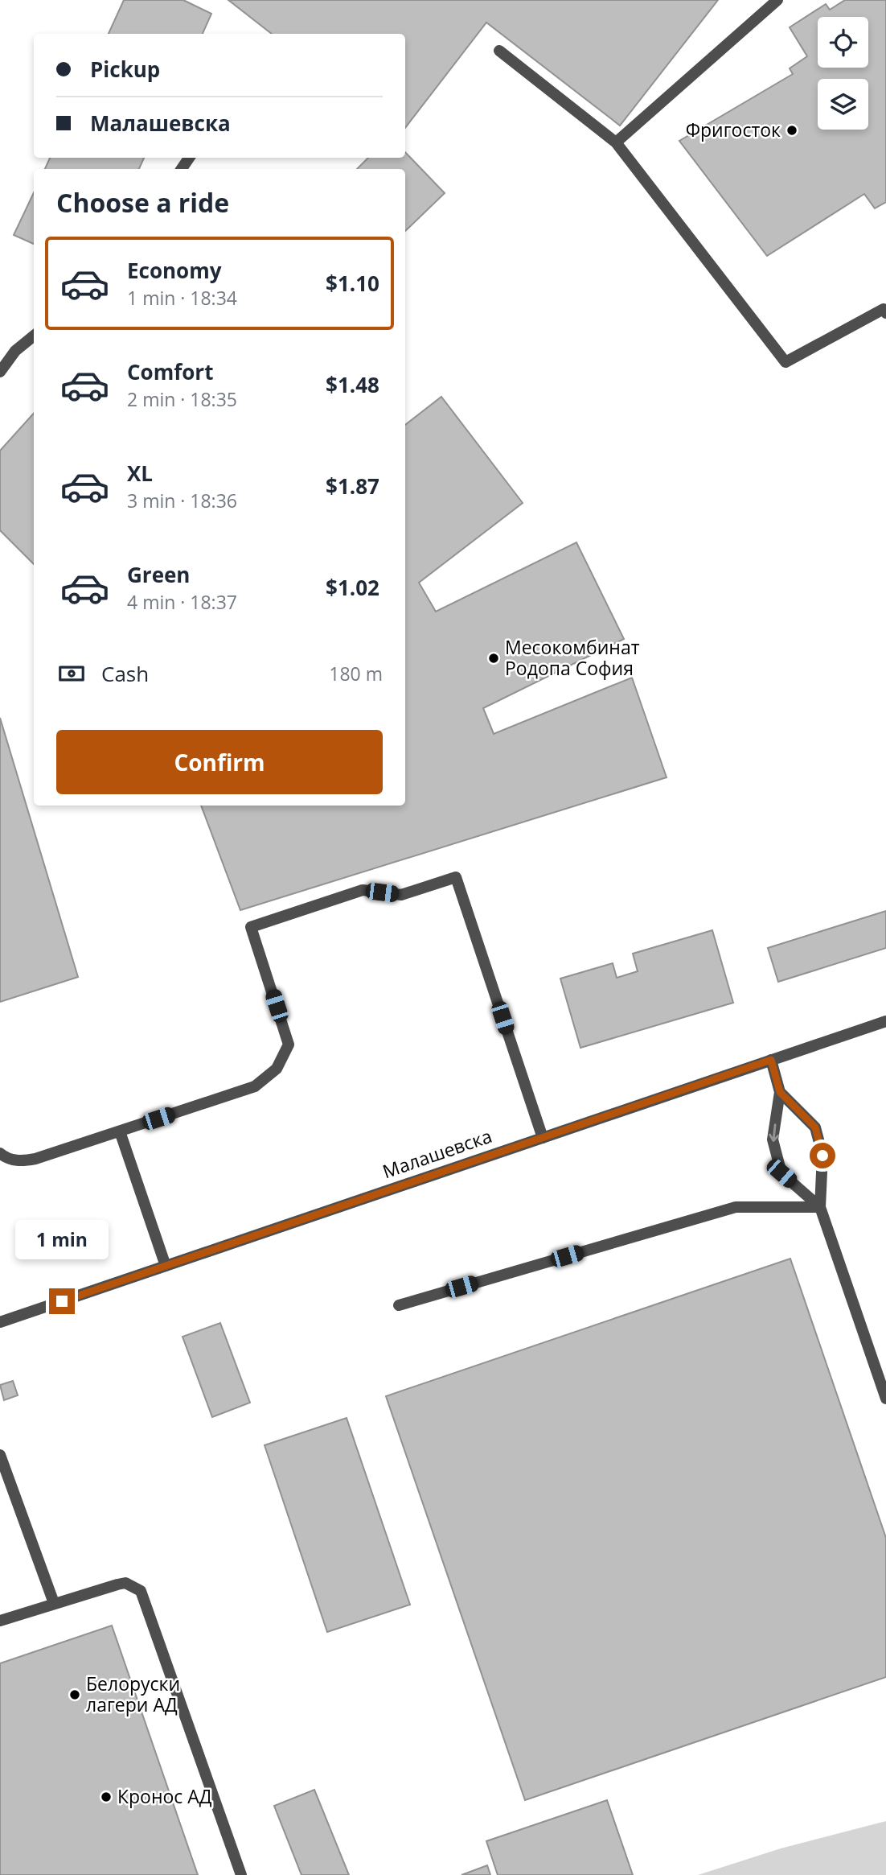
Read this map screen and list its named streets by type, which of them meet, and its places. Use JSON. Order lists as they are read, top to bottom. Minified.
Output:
{"streets":{"street":["Малашевска"]},"places":["Фригосток","Месокомбинат Родопа София","Белоруски лагери АД","Кронос АД"],"page":{"banner":["Pickup","Малашевска"],"heading":"Choose a ride","list":[{"name":"Economy","note":"1 min · 18:34","value":"$1.10"},{"name":"Comfort","note":"2 min · 18:35","value":"$1.48"},{"name":"XL","note":"3 min · 18:36","value":"$1.87"},{"name":"Green","note":"4 min · 18:37","value":"$1.02"}],"pay":["Cash","180 m"],"buttons":"Confirm","bubble":"1 min"}}
